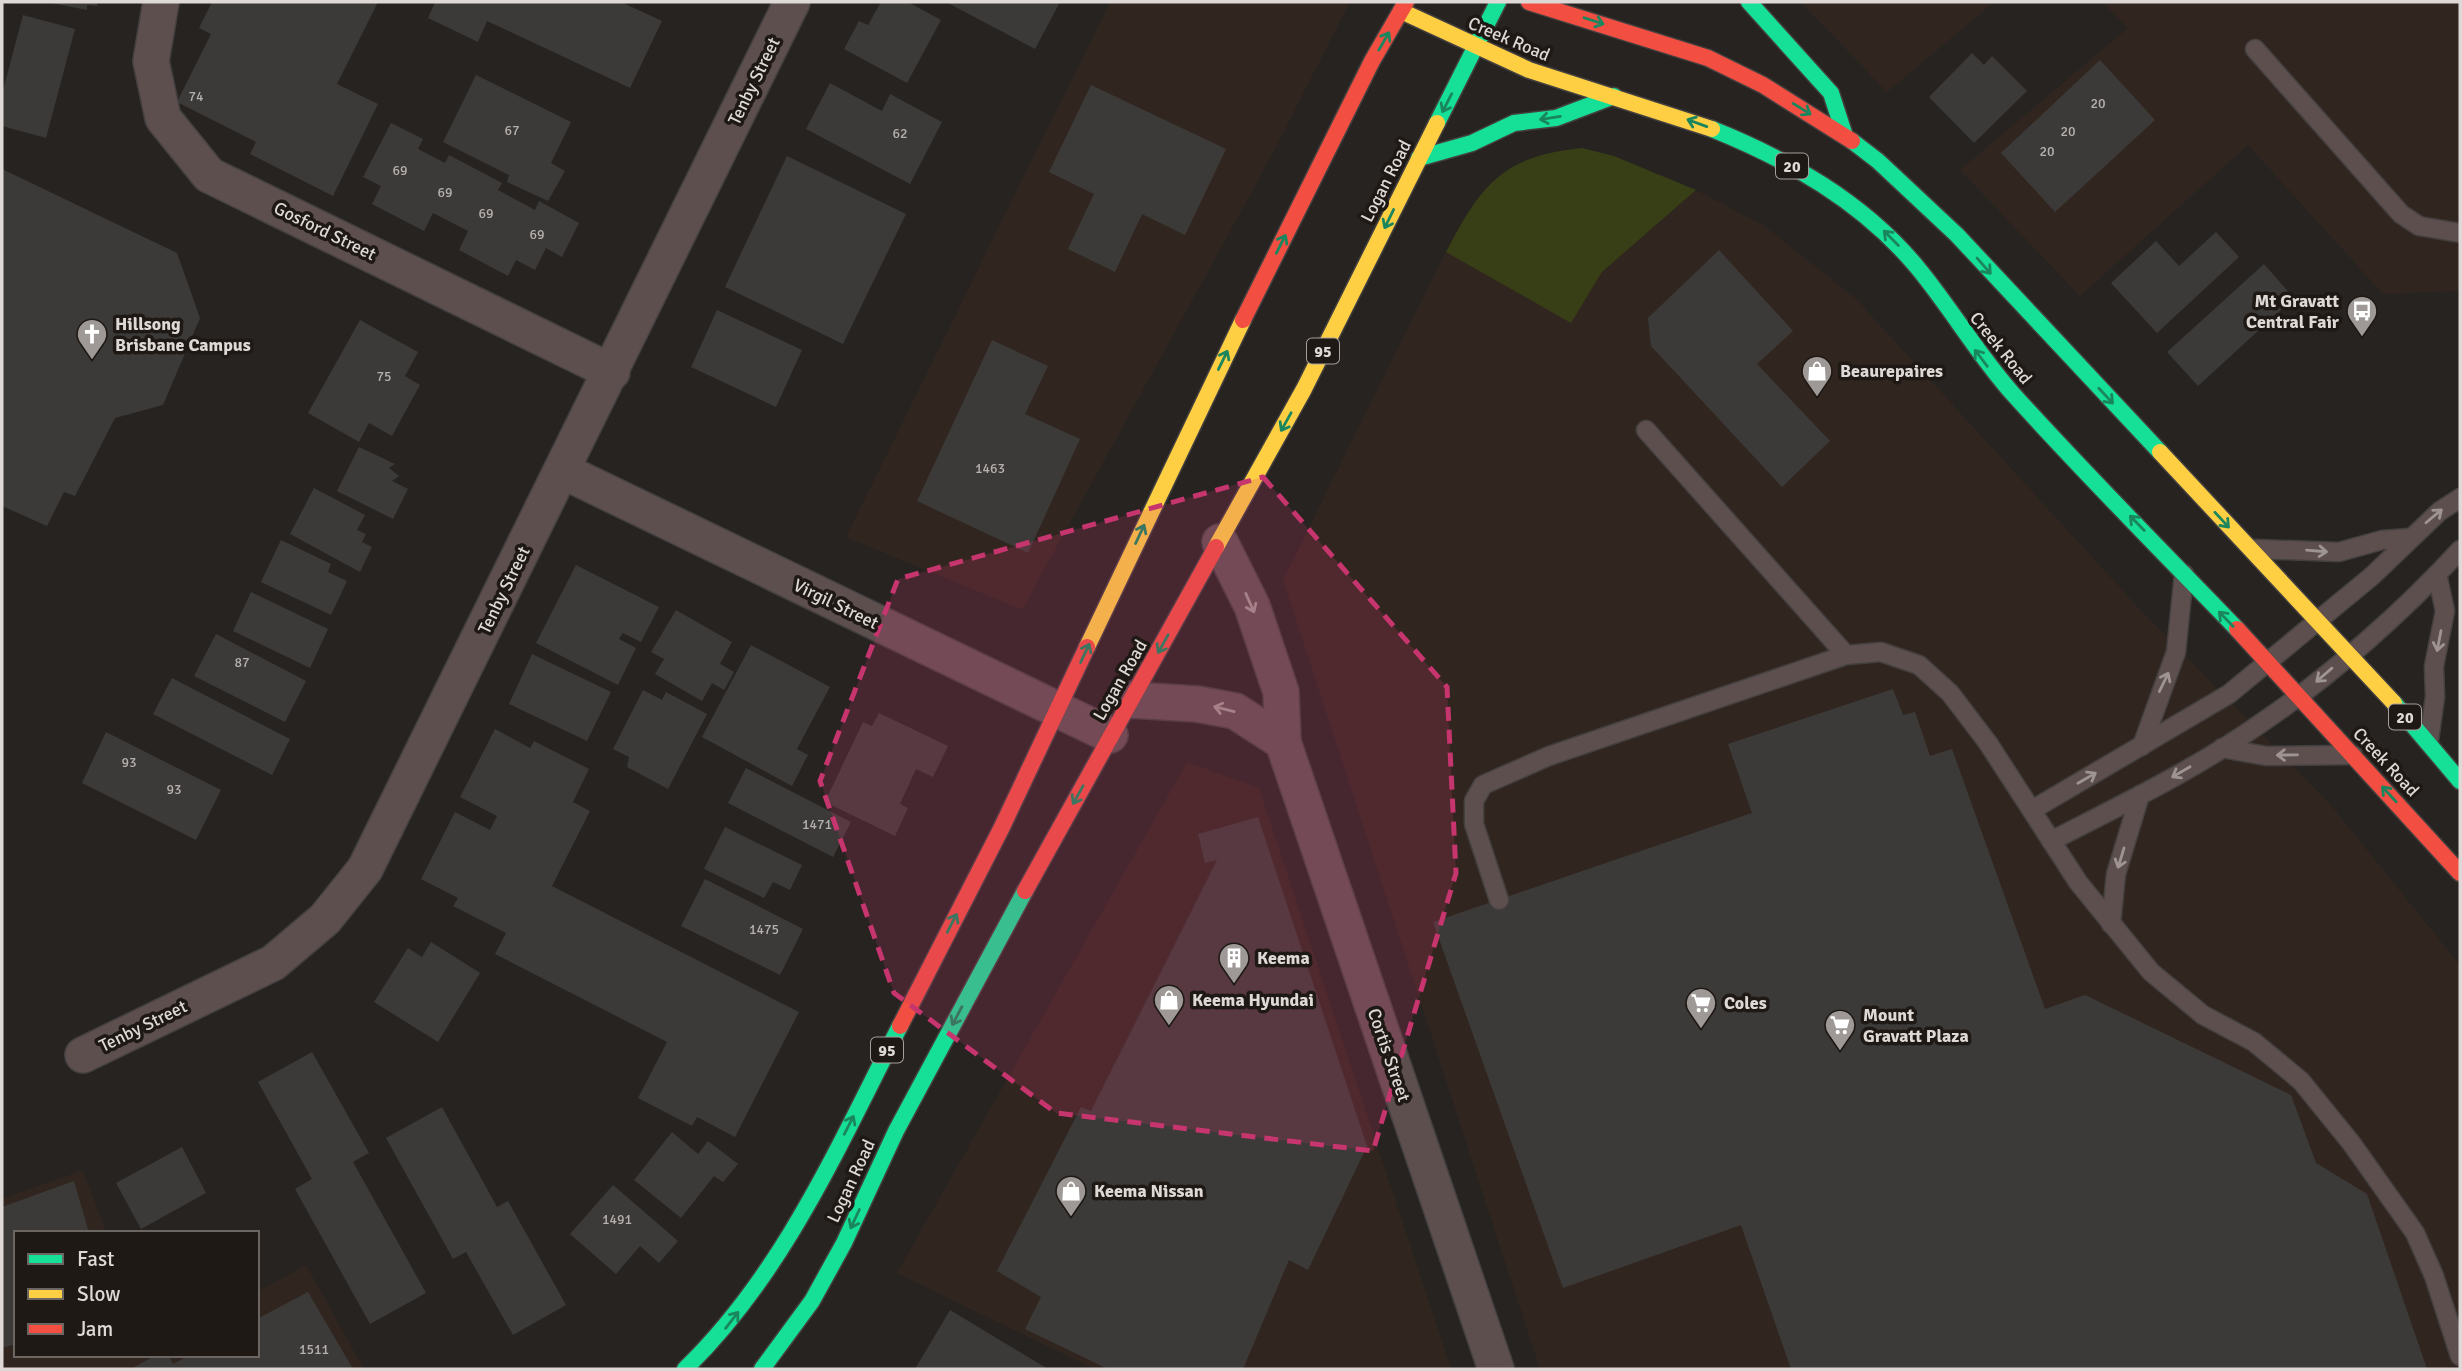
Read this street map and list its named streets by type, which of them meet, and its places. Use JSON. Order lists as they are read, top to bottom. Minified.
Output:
{"streets":{"main road":["Creek Road","20","Logan Road","95"],"street":["Tenby Street","Gosford Street","Virgil Street","Cortis Street"]},"crossings":[["Creek Road","Logan Road"],["Tenby Street","Gosford Street"],["Tenby Street","Virgil Street"],["Logan Road","Virgil Street"],["Logan Road","Cortis Street"]],"places":{"bus stop":["Mt Gravatt Central Fair"],"church":["Hillsong Brisbane Campus"],"shop":["Beaurepaires","Keema Hyundai","Keema Nissan"],"building":["Keema"],"supermarket":["Coles","Mount Gravatt Plaza"]},"house_numbers":["74","20","67","20","62","20","69","69","69","69","75","1463","87","93","93","1471","1475","1491","1511"],"legend":["Fast","Slow","Jam"]}
